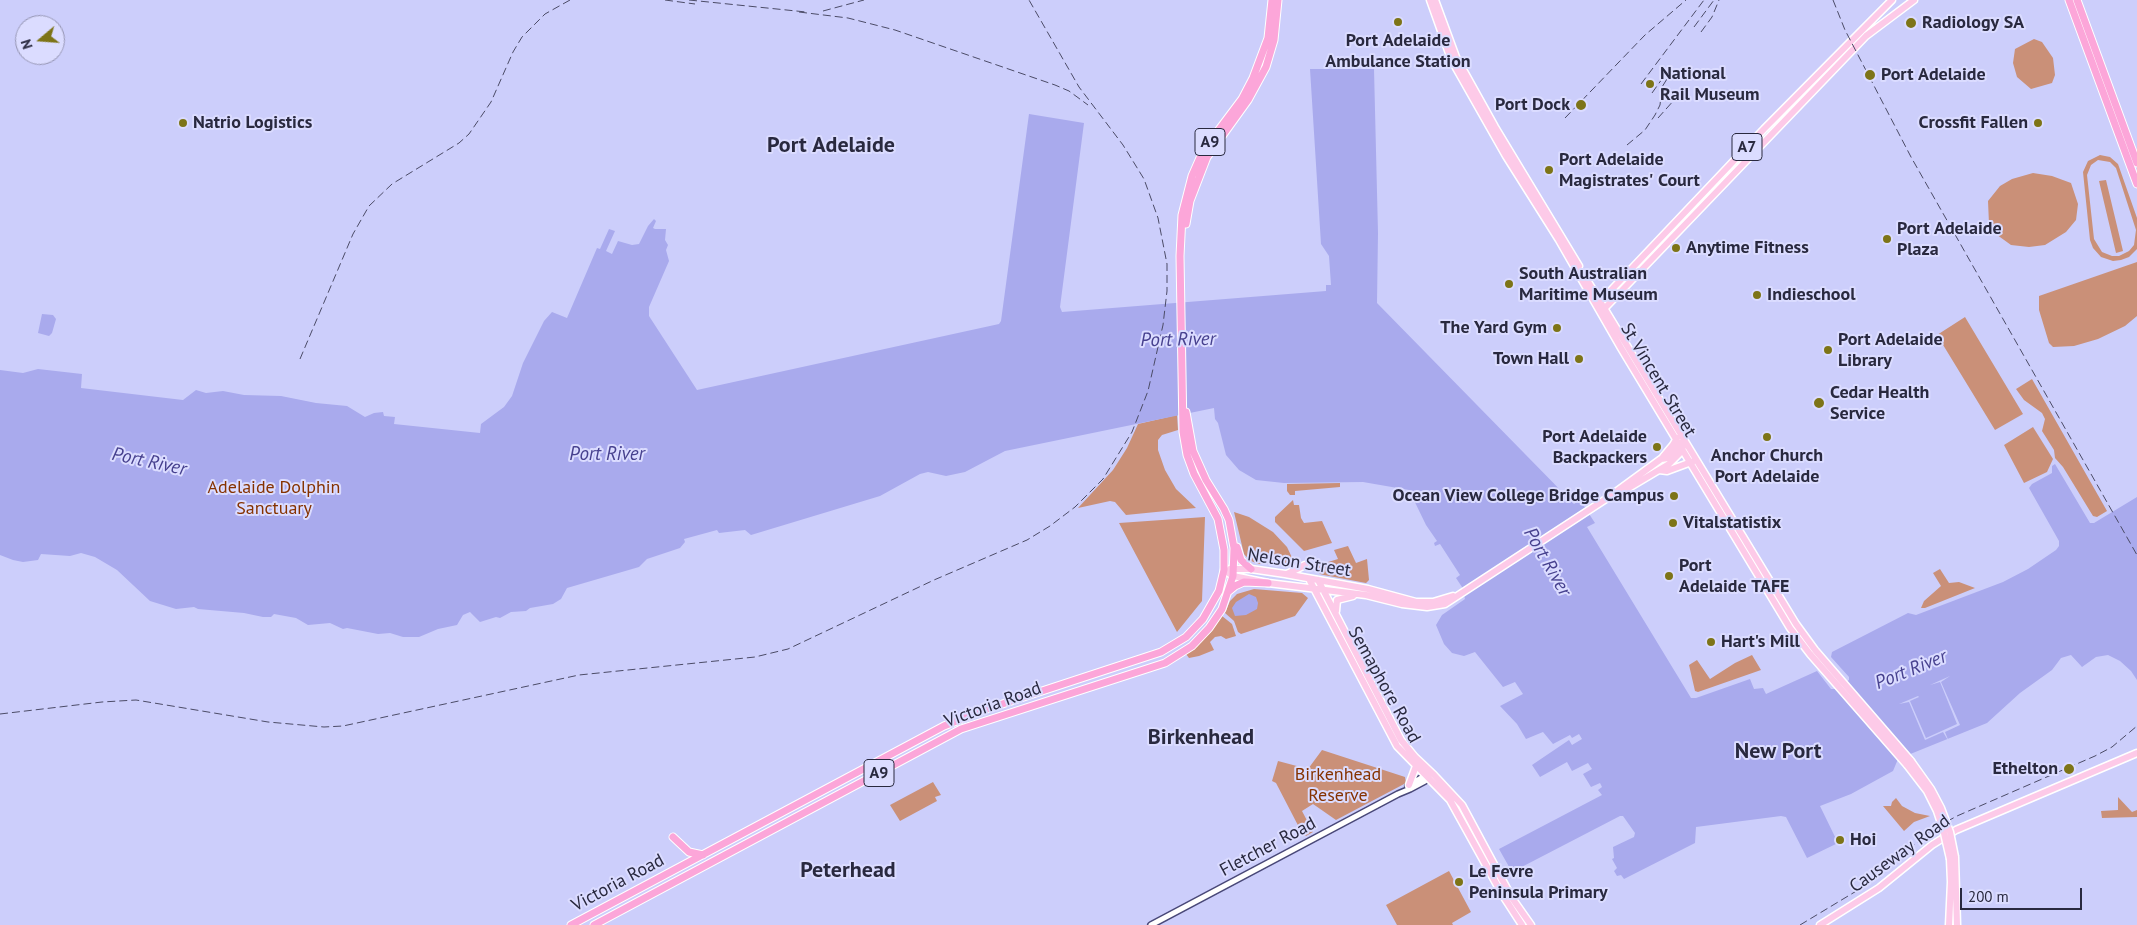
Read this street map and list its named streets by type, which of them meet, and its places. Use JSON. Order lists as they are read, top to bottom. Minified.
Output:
{"streets":{"highway":["A9","Victoria Road"],"main road":["A7","St Vincent Street","Nelson Street","Semaphore Road","Causeway Road"],"street":["Fletcher Road"]},"crossings":[["A9","Nelson Street"],["A9","Victoria Road"],["A7","St Vincent Street"],["St Vincent Street","Nelson Street"],["Nelson Street","Semaphore Road"],["Nelson Street","Victoria Road"],["Semaphore Road","Fletcher Road"]],"districts":["Port Adelaide","Birkenhead","New Port","Peterhead"],"water":["Port River"],"parks":["Adelaide Dolphin Sanctuary","Birkenhead Reserve"],"places":["Port Adelaide Ambulance Station","Radiology SA","Port Adelaide","National Rail Museum","Port Dock","Natrio Logistics","Crossfit Fallen","Port Adelaide Magistrates' Court","Port Adelaide Plaza","Anytime Fitness","South Australian Maritime Museum","Indieschool","The Yard Gym","Port Adelaide Library","Town Hall","Cedar Health Service","Anchor Church Port Adelaide","Port Adelaide Backpackers","Ocean View College Bridge Campus","Vitalstatistix","Port Adelaide TAFE","Hart's Mill","Ethelton","Hoi","Le Fevre Peninsula Primary"],"scale_bar":"200 m","north":"left"}
